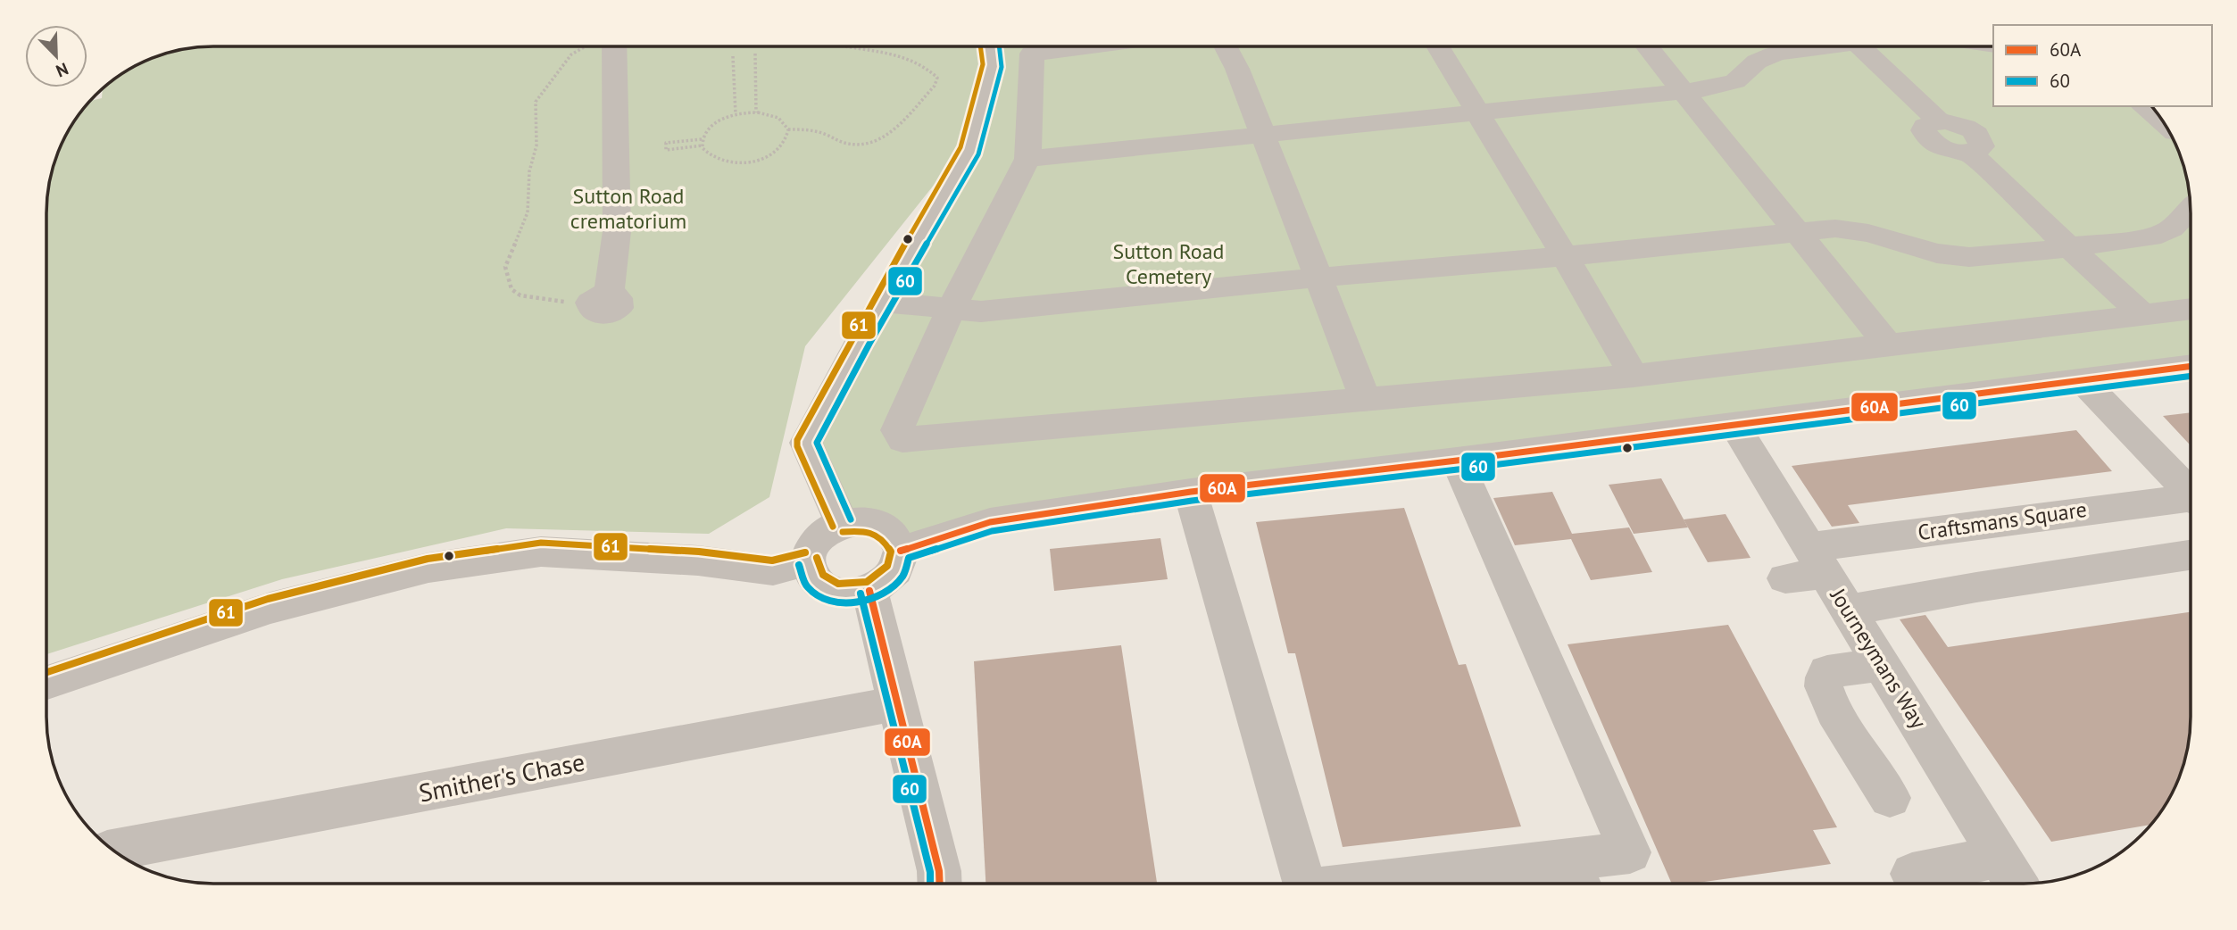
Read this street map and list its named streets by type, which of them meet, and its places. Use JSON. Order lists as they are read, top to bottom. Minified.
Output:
{"streets":{"street":["Craftsmans Square","Journeymans Way","Smither's Chase"]},"crossings":[["Craftsmans Square","Journeymans Way"]],"parks":["Sutton Road crematorium","Sutton Road Cemetery"],"lines":["transit line 60","transit line 61","transit line 60A"],"legend":["60A","60"],"north":"bottom right"}
